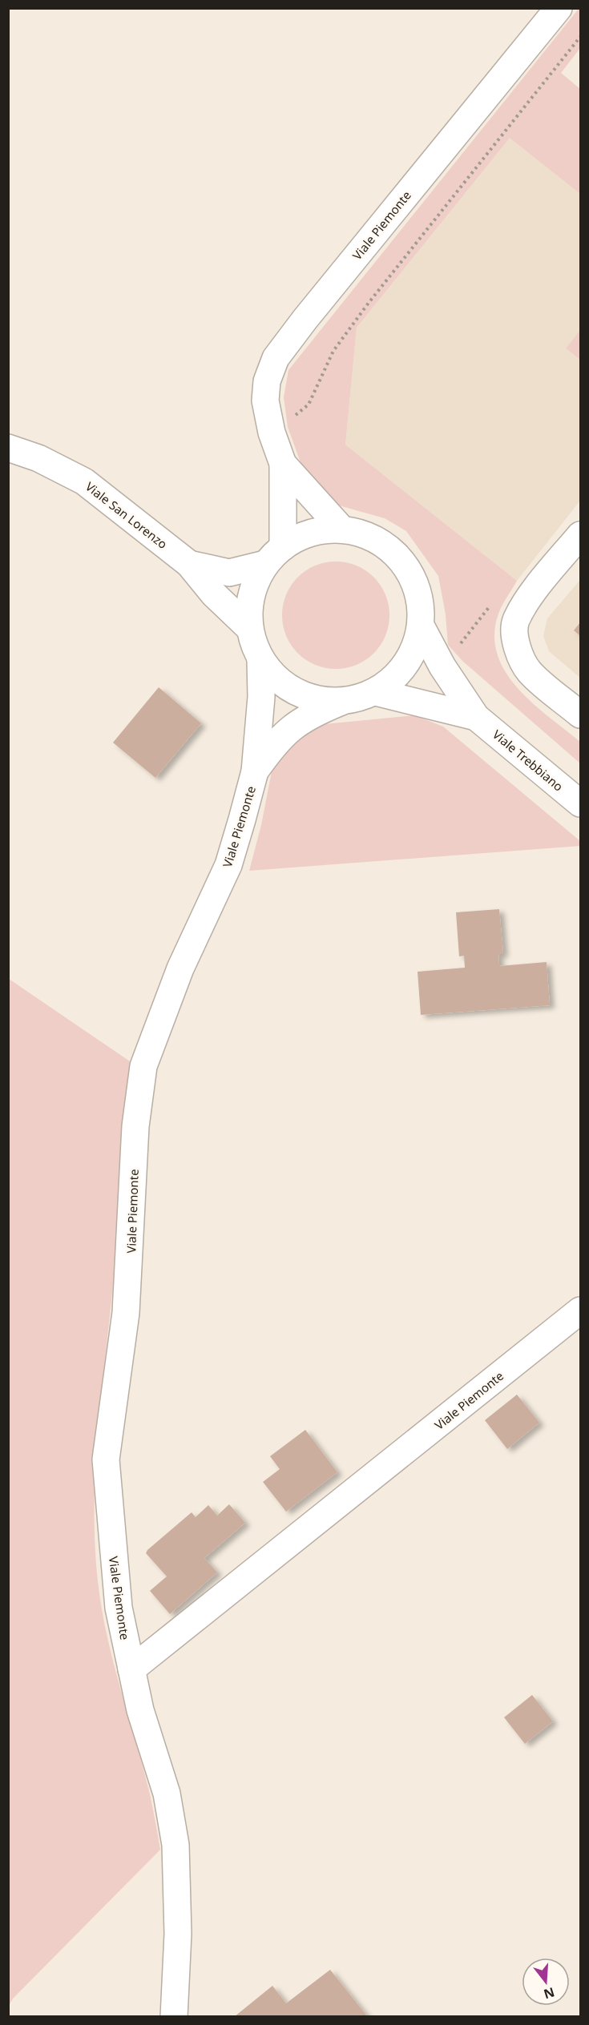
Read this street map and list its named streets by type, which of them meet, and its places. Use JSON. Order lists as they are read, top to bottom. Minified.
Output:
{"streets":{"street":["Viale Piemonte","Viale San Lorenzo","Viale Trebbiano"]},"crossings":[["Viale Piemonte","Viale San Lorenzo"],["Viale San Lorenzo","Viale Trebbiano"]],"north":"bottom"}
